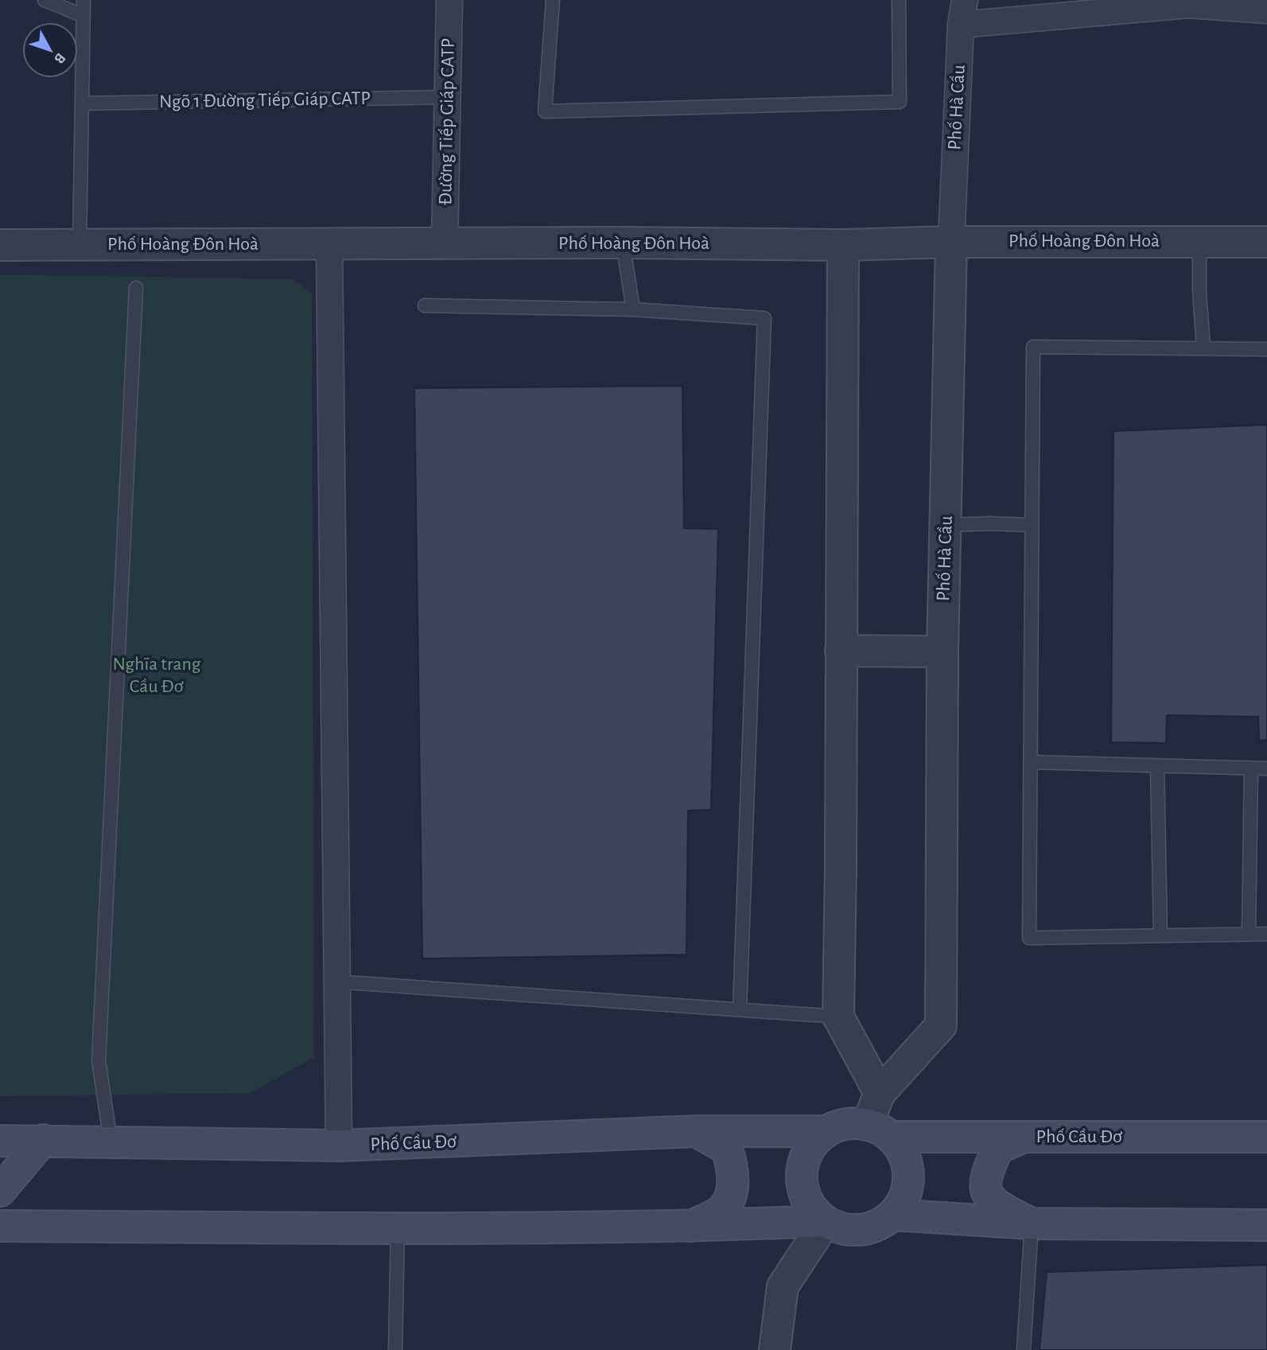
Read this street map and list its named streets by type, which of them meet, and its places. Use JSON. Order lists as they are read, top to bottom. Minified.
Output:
{"streets":{"main road":["Phố Cầu Đơ"],"street":["Phố Hà Cầu","Đường Tiếp Giáp CATP","Phố Hoàng Đôn Hoà"],"lane":["Ngõ 1 Đường Tiếp Giáp CATP"]},"crossings":[["Ngõ 1 Đường Tiếp Giáp CATP","Đường Tiếp Giáp CATP"],["Phố Hà Cầu","Phố Hoàng Đôn Hoà"],["Phố Hà Cầu","Phố Cầu Đơ"],["Đường Tiếp Giáp CATP","Phố Hoàng Đôn Hoà"]],"parks":["Nghĩa trang Cầu Đơ"],"north":"bottom right"}
